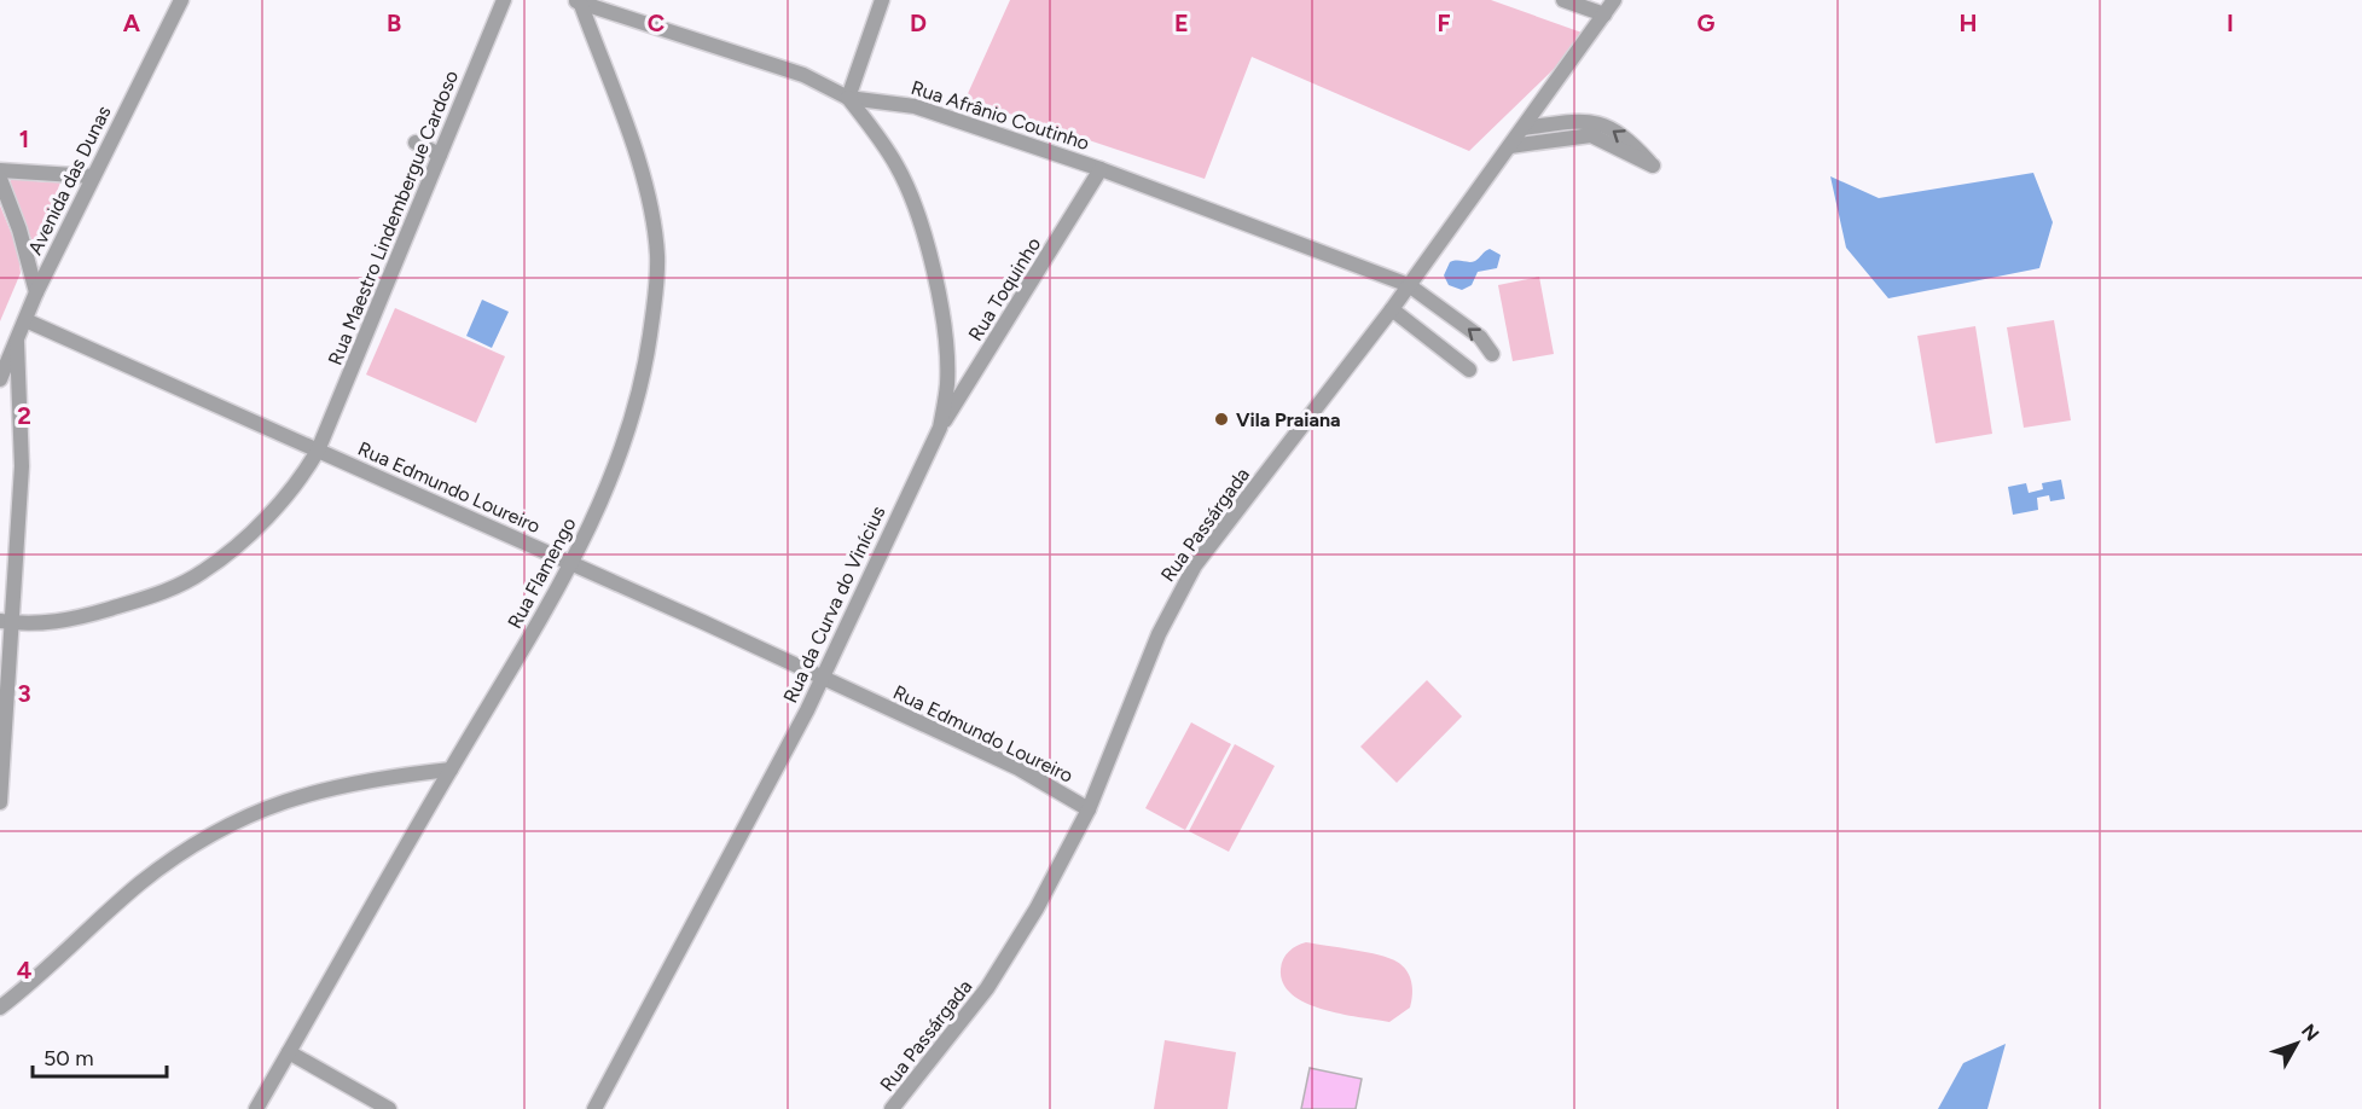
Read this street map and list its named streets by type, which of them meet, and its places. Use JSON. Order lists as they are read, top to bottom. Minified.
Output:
{"streets":{"street":["Rua Afrânio Coutinho","Avenida das Dunas","Rua Maestro Lindembergue Cardoso","Rua Toquinho","Rua Edmundo Loureiro","Rua Passárgada","Rua Flamengo","Rua da Curva do Vinícius"]},"crossings":[["Rua Afrânio Coutinho","Rua Toquinho"],["Rua Afrânio Coutinho","Rua Passárgada"],["Rua Afrânio Coutinho","Rua Flamengo"],["Rua Afrânio Coutinho","Rua da Curva do Vinícius"],["Avenida das Dunas","Rua Edmundo Loureiro"],["Rua Maestro Lindembergue Cardoso","Rua Edmundo Loureiro"],["Rua Toquinho","Rua da Curva do Vinícius"],["Rua Edmundo Loureiro","Rua Passárgada"],["Rua Edmundo Loureiro","Rua Flamengo"],["Rua Edmundo Loureiro","Rua da Curva do Vinícius"]],"places":["Vila Praiana"],"scale_bar":"50 m","north":"top right","grid":{"columns":["A","B","C","D","E","F","G","H","I"],"rows":["1","2","3","4"]}}
